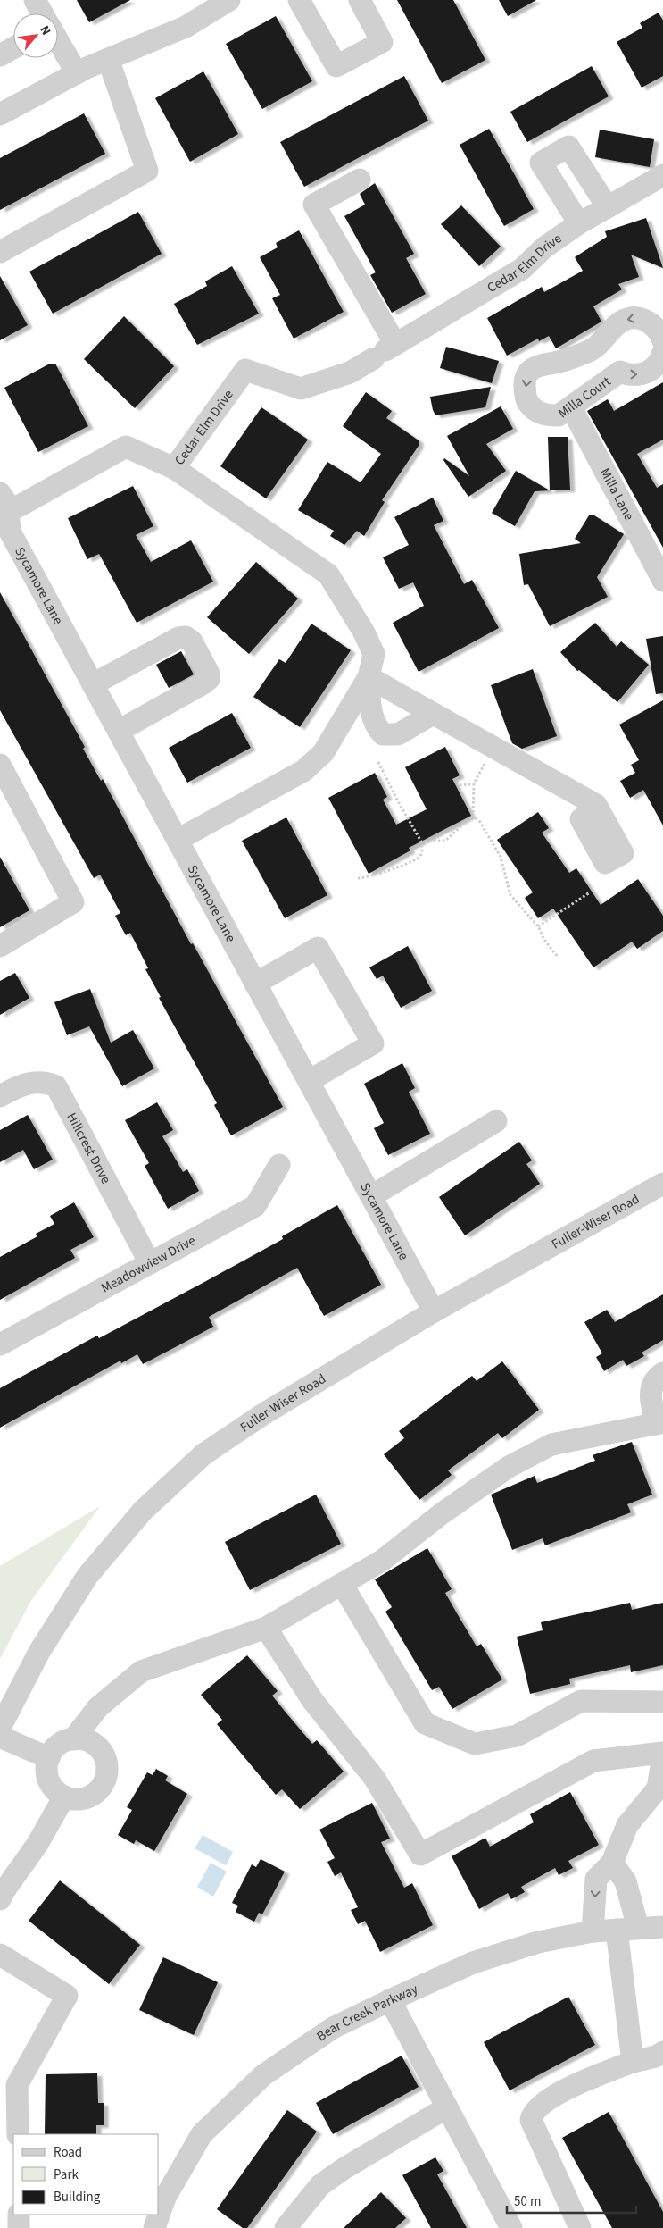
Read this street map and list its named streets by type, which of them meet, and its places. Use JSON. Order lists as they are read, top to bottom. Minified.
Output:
{"streets":{"street":["Cedar Elm Drive","Milla Court","Milla Lane","Sycamore Lane","Hillcrest Drive","Fuller-Wiser Road","Meadowview Drive","Bear Creek Parkway"]},"crossings":[["Cedar Elm Drive","Sycamore Lane"],["Milla Court","Milla Lane"],["Sycamore Lane","Fuller-Wiser Road"],["Hillcrest Drive","Meadowview Drive"]],"legend":["Road","Park","Building"],"scale_bar":"50 m","north":"top right"}
